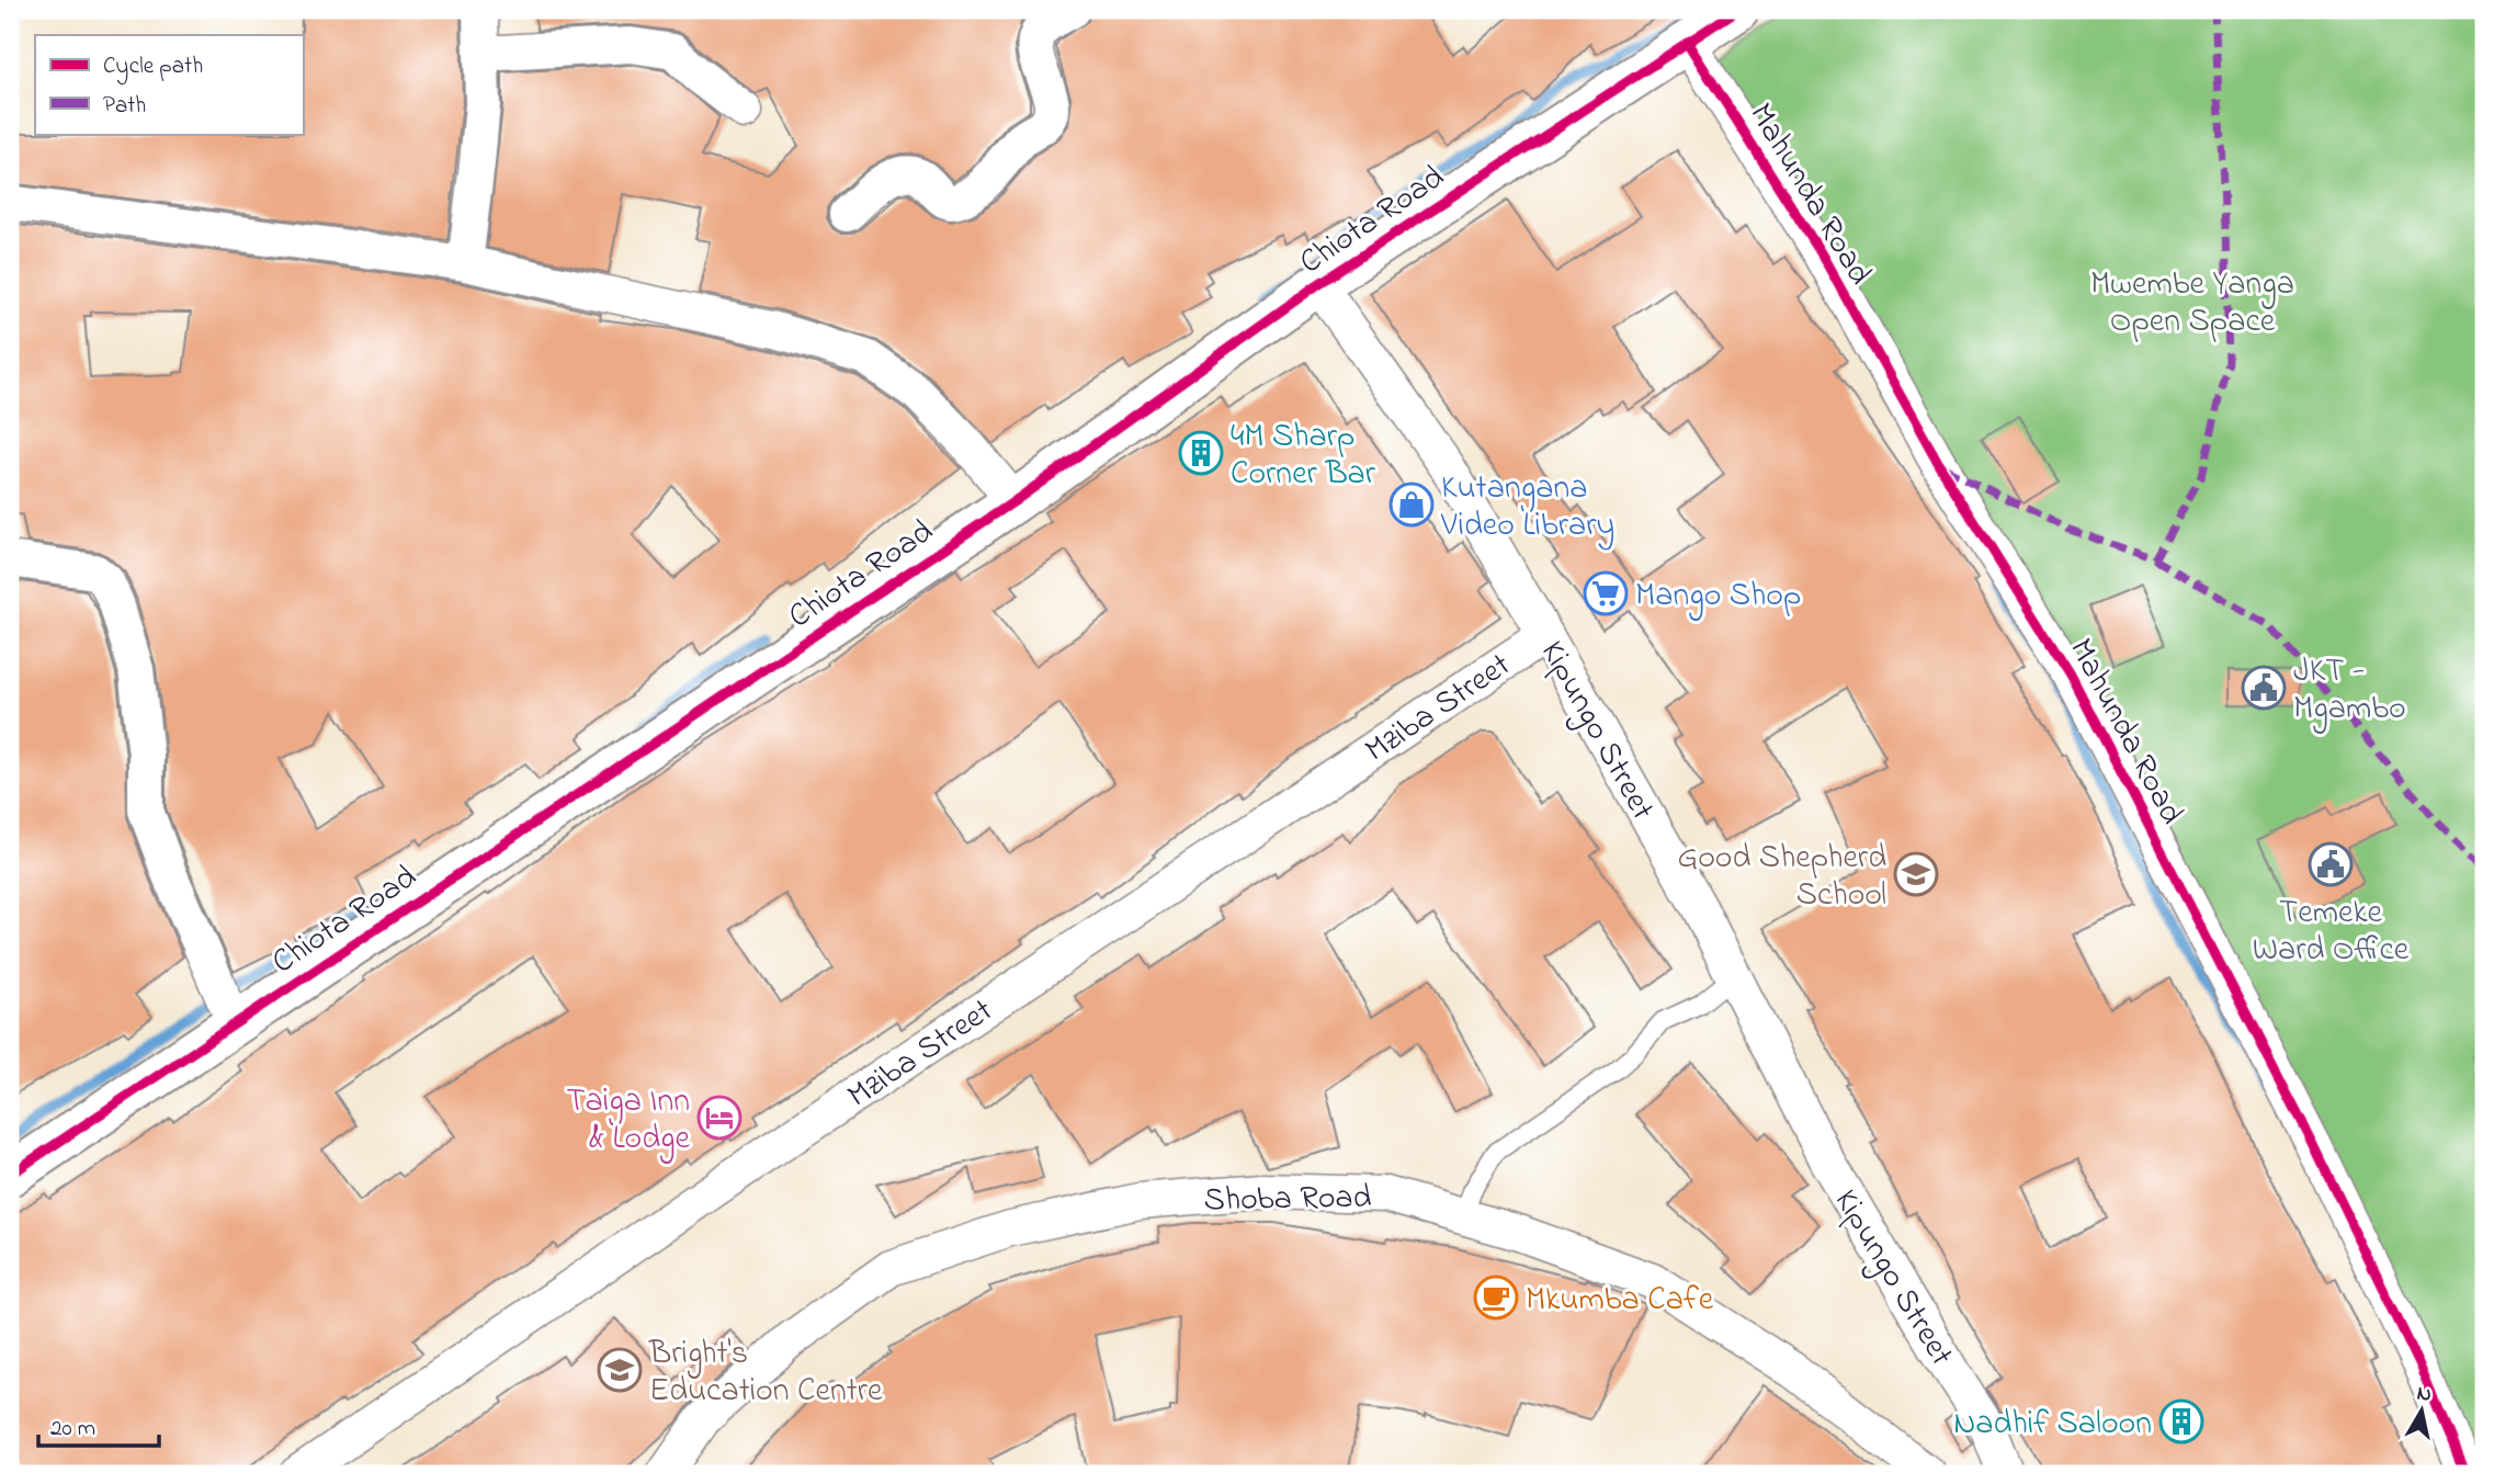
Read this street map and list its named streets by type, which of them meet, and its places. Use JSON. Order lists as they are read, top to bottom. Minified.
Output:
{"streets":{"street":["Mahunda Road","Chiota Road","Mziba Street","Kipungo Street","Shoba Road"]},"crossings":[["Mahunda Road","Chiota Road"],["Chiota Road","Kipungo Street"],["Mziba Street","Kipungo Street"]],"parks":["Mwembe Yanga Open Space"],"places":{"building":["4M Sharp Corner Bar","Nadhif Saloon"],"shop":["Kutangana Video Library"],"supermarket":["Mango Shop"],"public building":["JKT - Mgambo","Temeke Ward Office"],"school or university":["Good Shepherd School","Bright's Education Centre"],"hotel":["Taiga Inn & Lodge"],"cafe":["Mkumba Cafe"]},"legend":["Cycle path","Path"],"scale_bar":"20 m","north":"top"}
